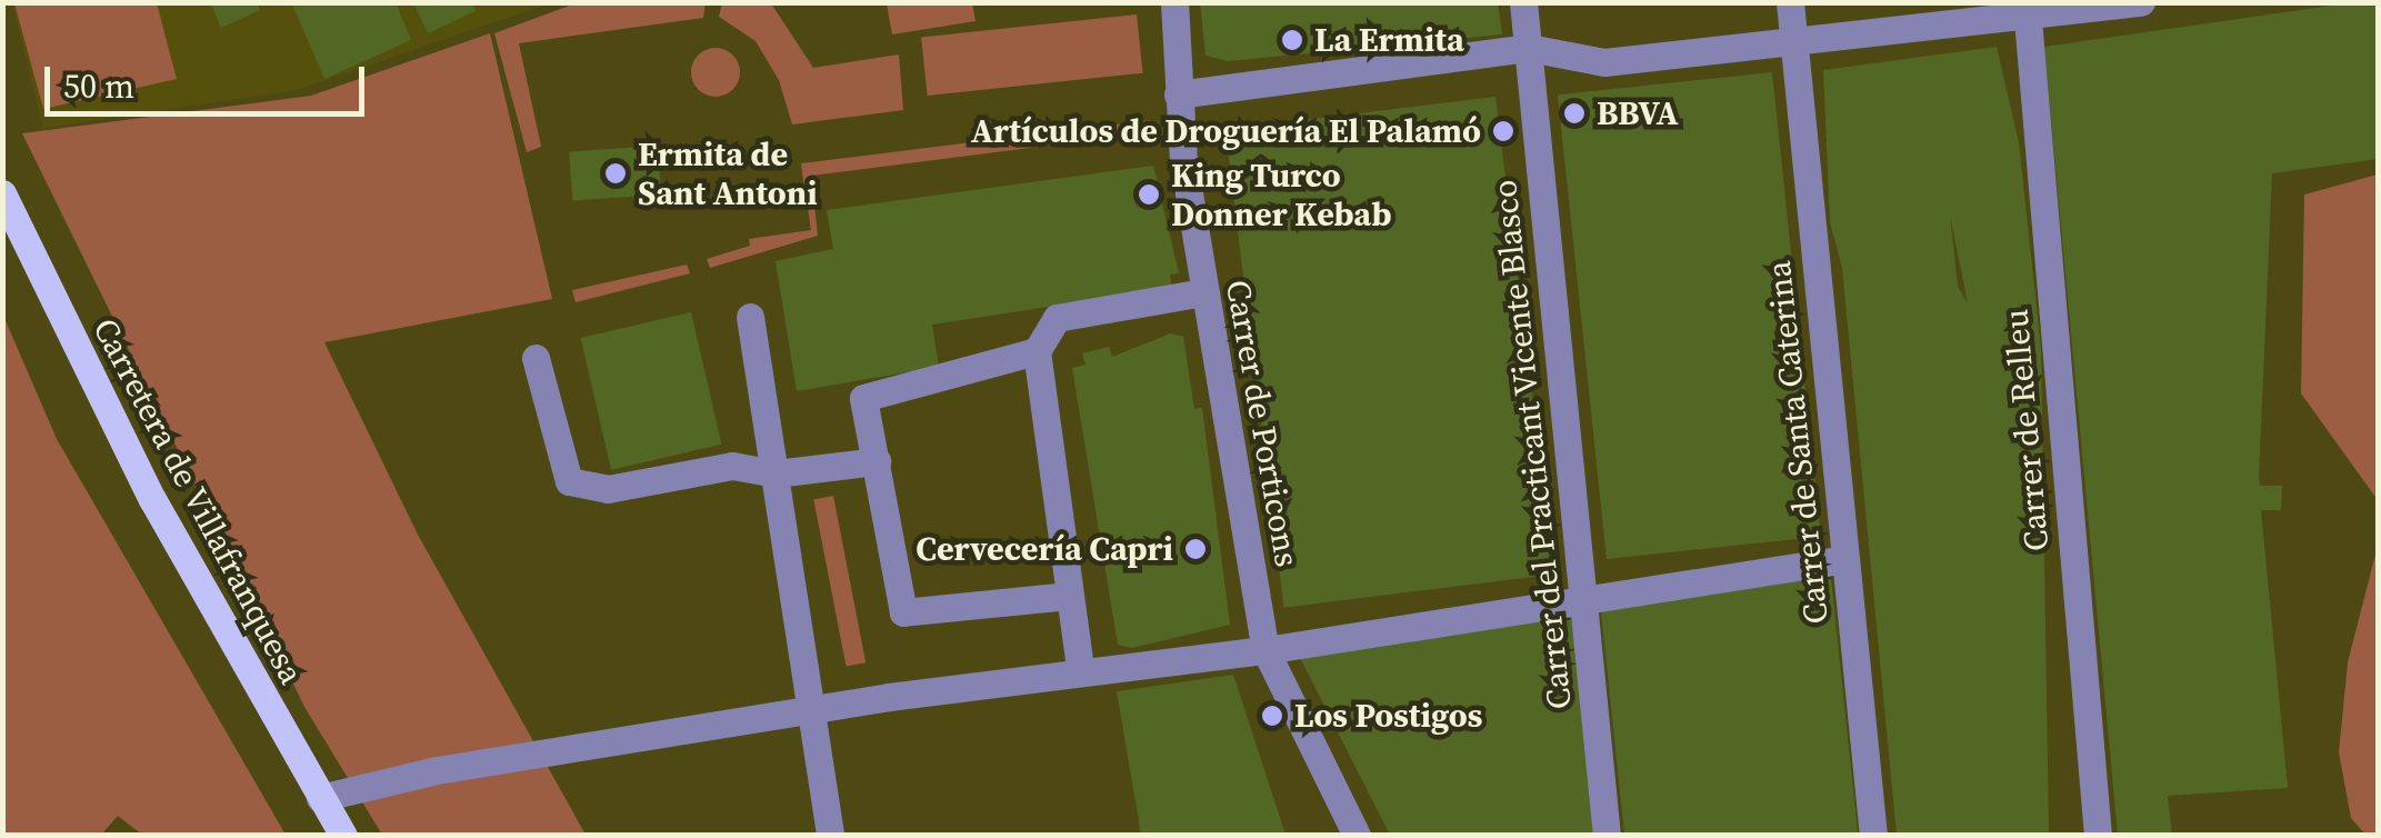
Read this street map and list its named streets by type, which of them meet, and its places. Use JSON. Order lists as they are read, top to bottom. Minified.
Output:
{"streets":{"main road":["Carretera de Villafranquesa"],"street":["Carrer de Porticons","Carrer de Relleu","Carrer de Santa Caterina","Carrer del Practicant Vicente Blasco"]},"places":["La Ermita","BBVA","Artículos de Droguería El Palamó","Ermita de Sant Antoni","King Turco Donner Kebab","Cervecería Capri","Los Postigos"],"scale_bar":"50 m"}
